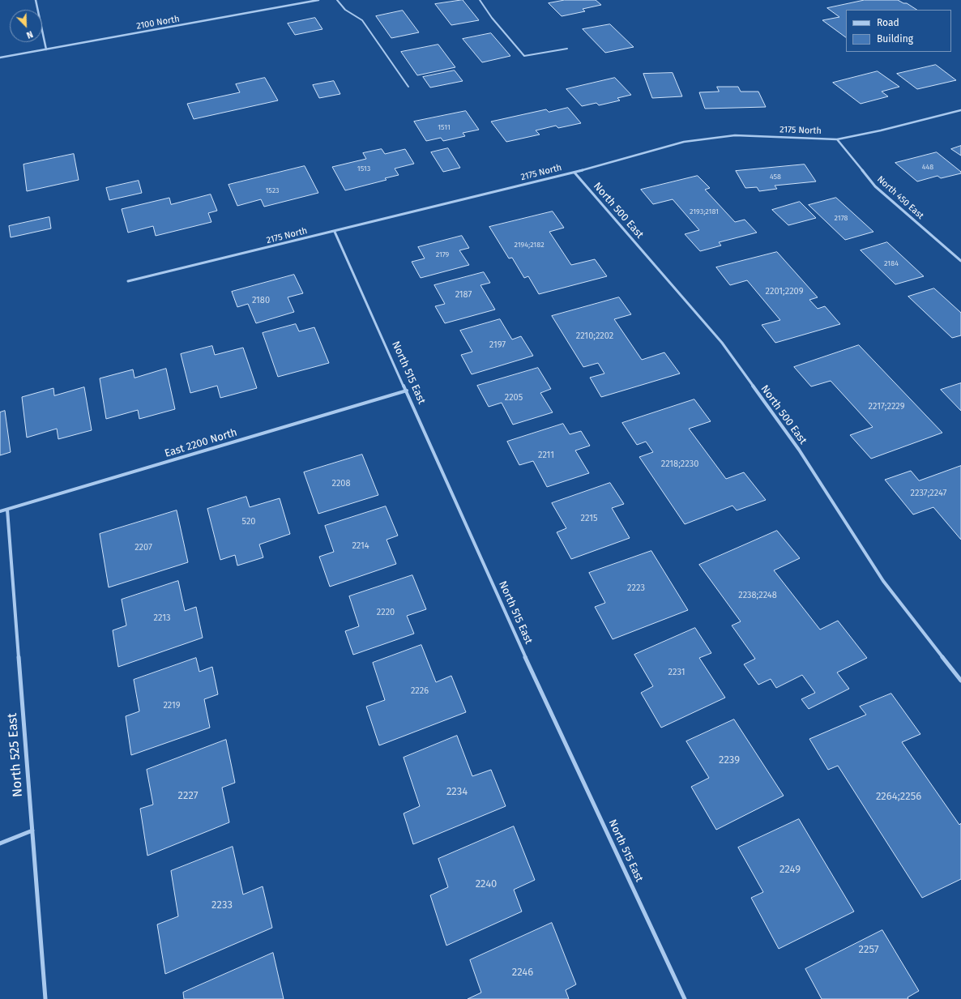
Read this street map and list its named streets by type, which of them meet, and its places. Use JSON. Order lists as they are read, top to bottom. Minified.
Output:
{"streets":{"street":["2100 North","2175 North","North 450 East","North 500 East","North 515 East","East 2200 North","North 525 East"]},"crossings":[["2175 North","North 450 East"],["2175 North","North 500 East"],["2175 North","North 515 East"],["North 515 East","East 2200 North"],["East 2200 North","North 525 East"]],"house_numbers":["1511","448","1513","458","1523","2193;2181","2178","2194;2182","2179","2184","2201;2209","2187","2180","2210;2202","2197","2205","2217;2229","2211","2218;2230","2208","2237;2247","2215","520","2214","2207","2223","2238;2248","2220","2213","2231","2226","2219","2239","2234","2227","2264;2256","2249","2240","2233","2257","2246"],"legend":["Road","Building"],"north":"bottom right"}
